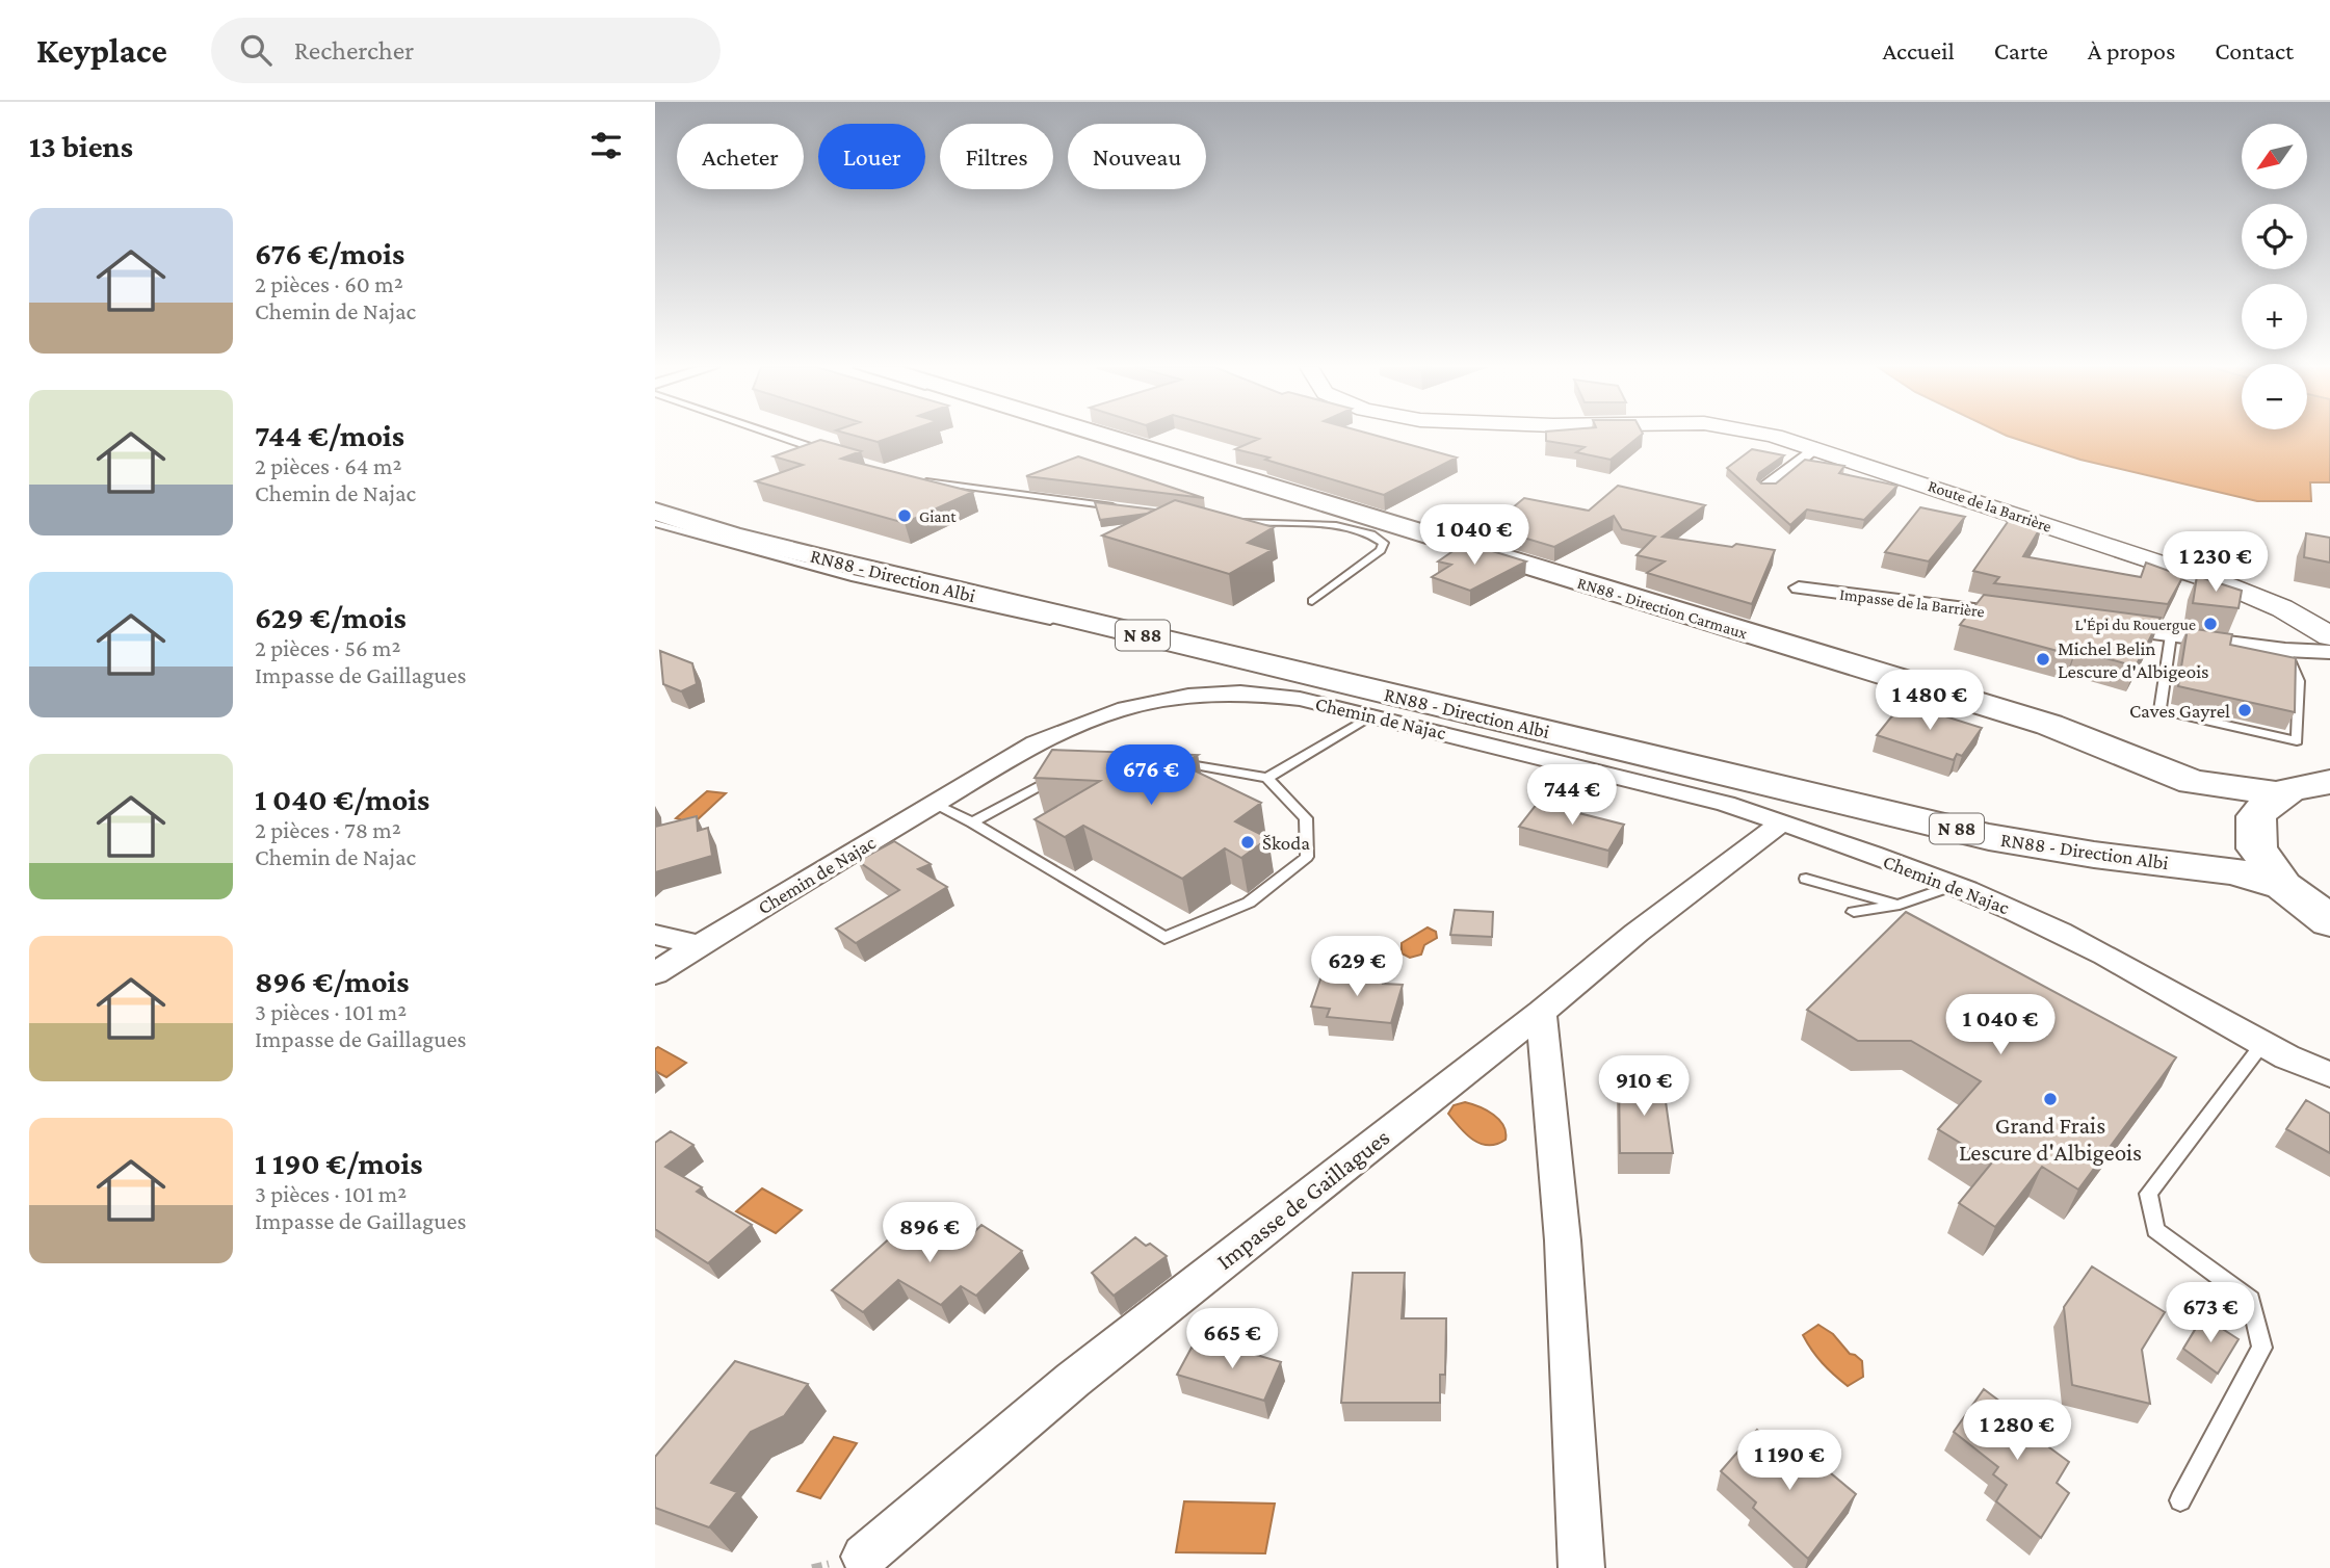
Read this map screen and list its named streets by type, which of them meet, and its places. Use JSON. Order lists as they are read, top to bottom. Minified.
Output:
{"streets":{"main road":["RN88 - Direction Albi","RN88 - Direction Carmaux","N 88"],"street":["Route de la Barrière","Impasse de la Barrière","Chemin de Najac","Impasse de Gaillagues"]},"crossings":[["Chemin de Najac","Impasse de Gaillagues"]],"places":["Giant","L'Épi du Rouergue","Michel Belin Lescure d'Albigeois","Caves Gayrel","Škoda","Grand Frais Lescure d'Albigeois"],"north":"bottom left","page":{"header":"Keyplace","search":"Rechercher","nav":["Accueil","Carte","À propos","Contact"],"heading":"13 biens","map_buttons":["+","−"],"chip":["Acheter","Louer","Filtres","Nouveau"],"list":[{"name":"676 €/mois","note":"2 pièces · 60 m² · Chemin de Najac"},{"name":"744 €/mois","note":"2 pièces · 64 m² · Chemin de Najac"},{"name":"629 €/mois","note":"2 pièces · 56 m² · Impasse de Gaillagues"},{"name":"1 040 €/mois","note":"2 pièces · 78 m² · Chemin de Najac"},{"name":"896 €/mois","note":"3 pièces · 101 m² · Impasse de Gaillagues"},{"name":"1 190 €/mois","note":"3 pièces · 101 m² · Impasse de Gaillagues"}],"price":["1 040 €","1 230 €","1 480 €","676 €","744 €","629 €","1 040 €","910 €","896 €","673 €","665 €","1 280 €","1 190 €"]}}
